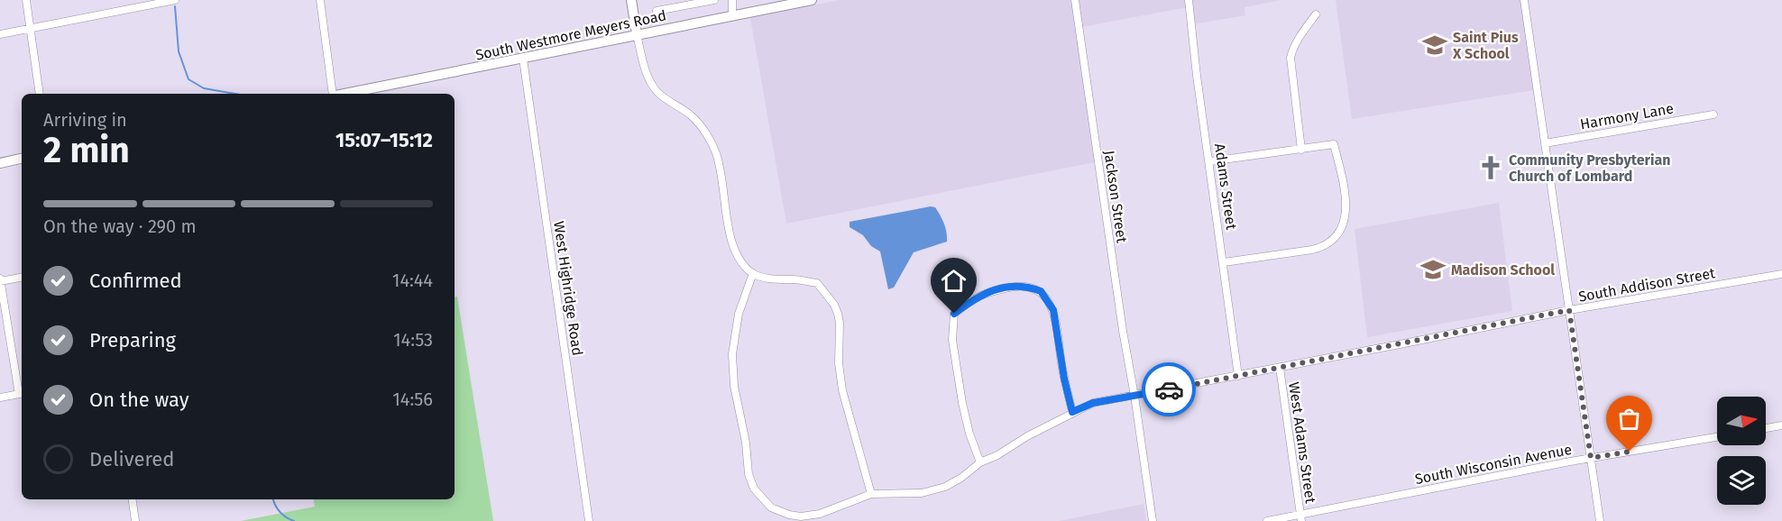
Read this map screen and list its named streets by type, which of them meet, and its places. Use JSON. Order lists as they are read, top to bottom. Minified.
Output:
{"streets":{"street":["South Westmore Meyers Road","Harmony Lane","Adams Street","Jackson Street","South Addison Street","West Highridge Road","West Adams Street","South Wisconsin Avenue"]},"crossings":[["South Westmore Meyers Road","West Highridge Road"],["Adams Street","South Addison Street"],["Jackson Street","South Addison Street"],["South Addison Street","West Adams Street"],["West Adams Street","South Wisconsin Avenue"]],"places":{"school or university":["Saint Pius X School","Madison School"],"church":["Community Presbyterian Church of Lombard"]},"north":"right","page":{"heading":["2 min","Arriving in","15:07–15:12"],"bar":"On the way · 290 m","list":[["Confirmed","14:44"],["Preparing","14:53"],["On the way","14:56"],"Delivered"]}}
